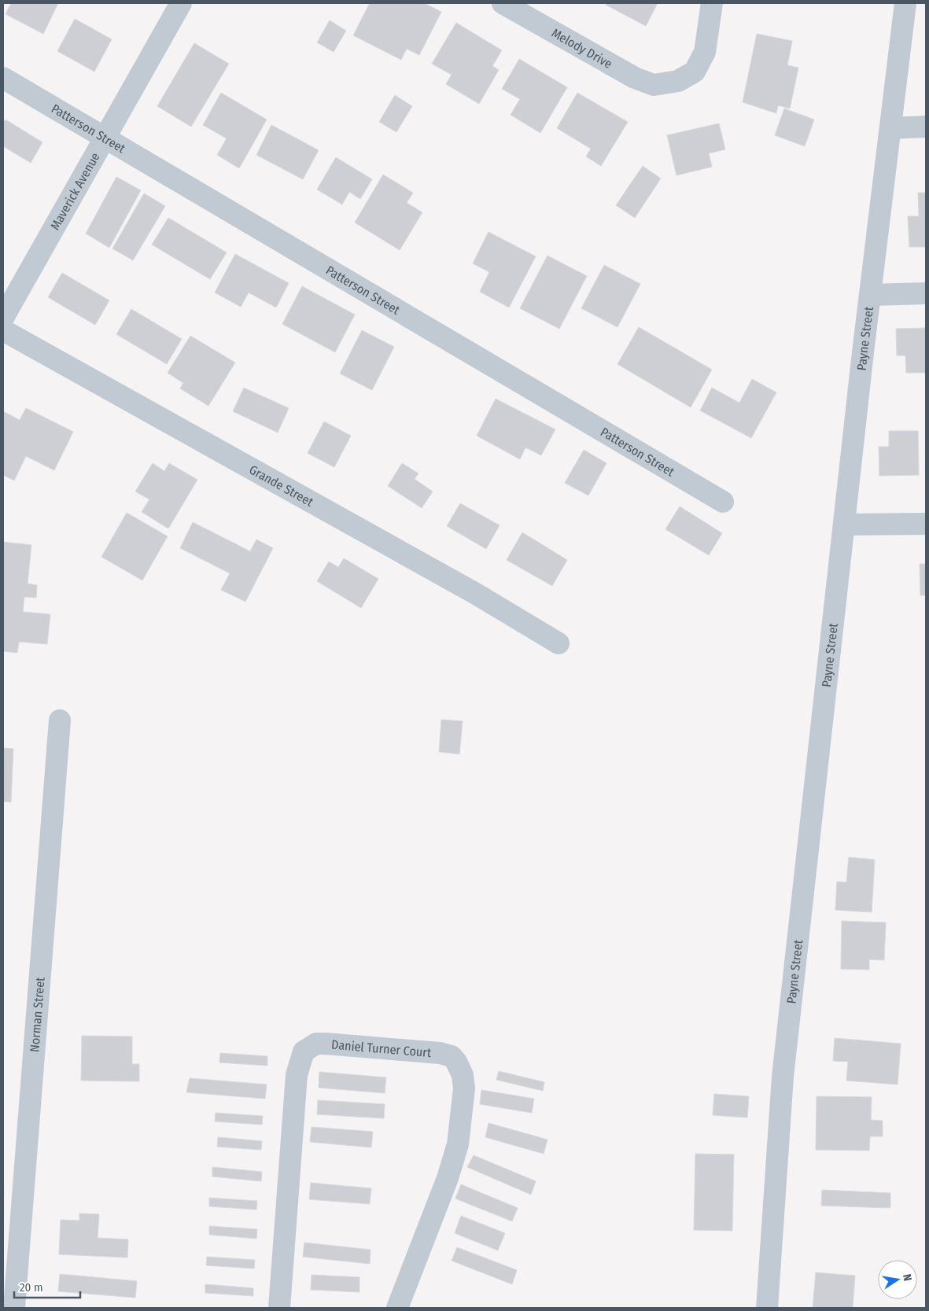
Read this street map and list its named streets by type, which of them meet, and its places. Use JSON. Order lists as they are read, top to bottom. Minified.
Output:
{"streets":{"street":["Melody Drive","Patterson Street","Maverick Avenue","Payne Street","Grande Street","Norman Street","Daniel Turner Court"]},"crossings":[["Patterson Street","Maverick Avenue"]],"scale_bar":"20 m","north":"right"}
